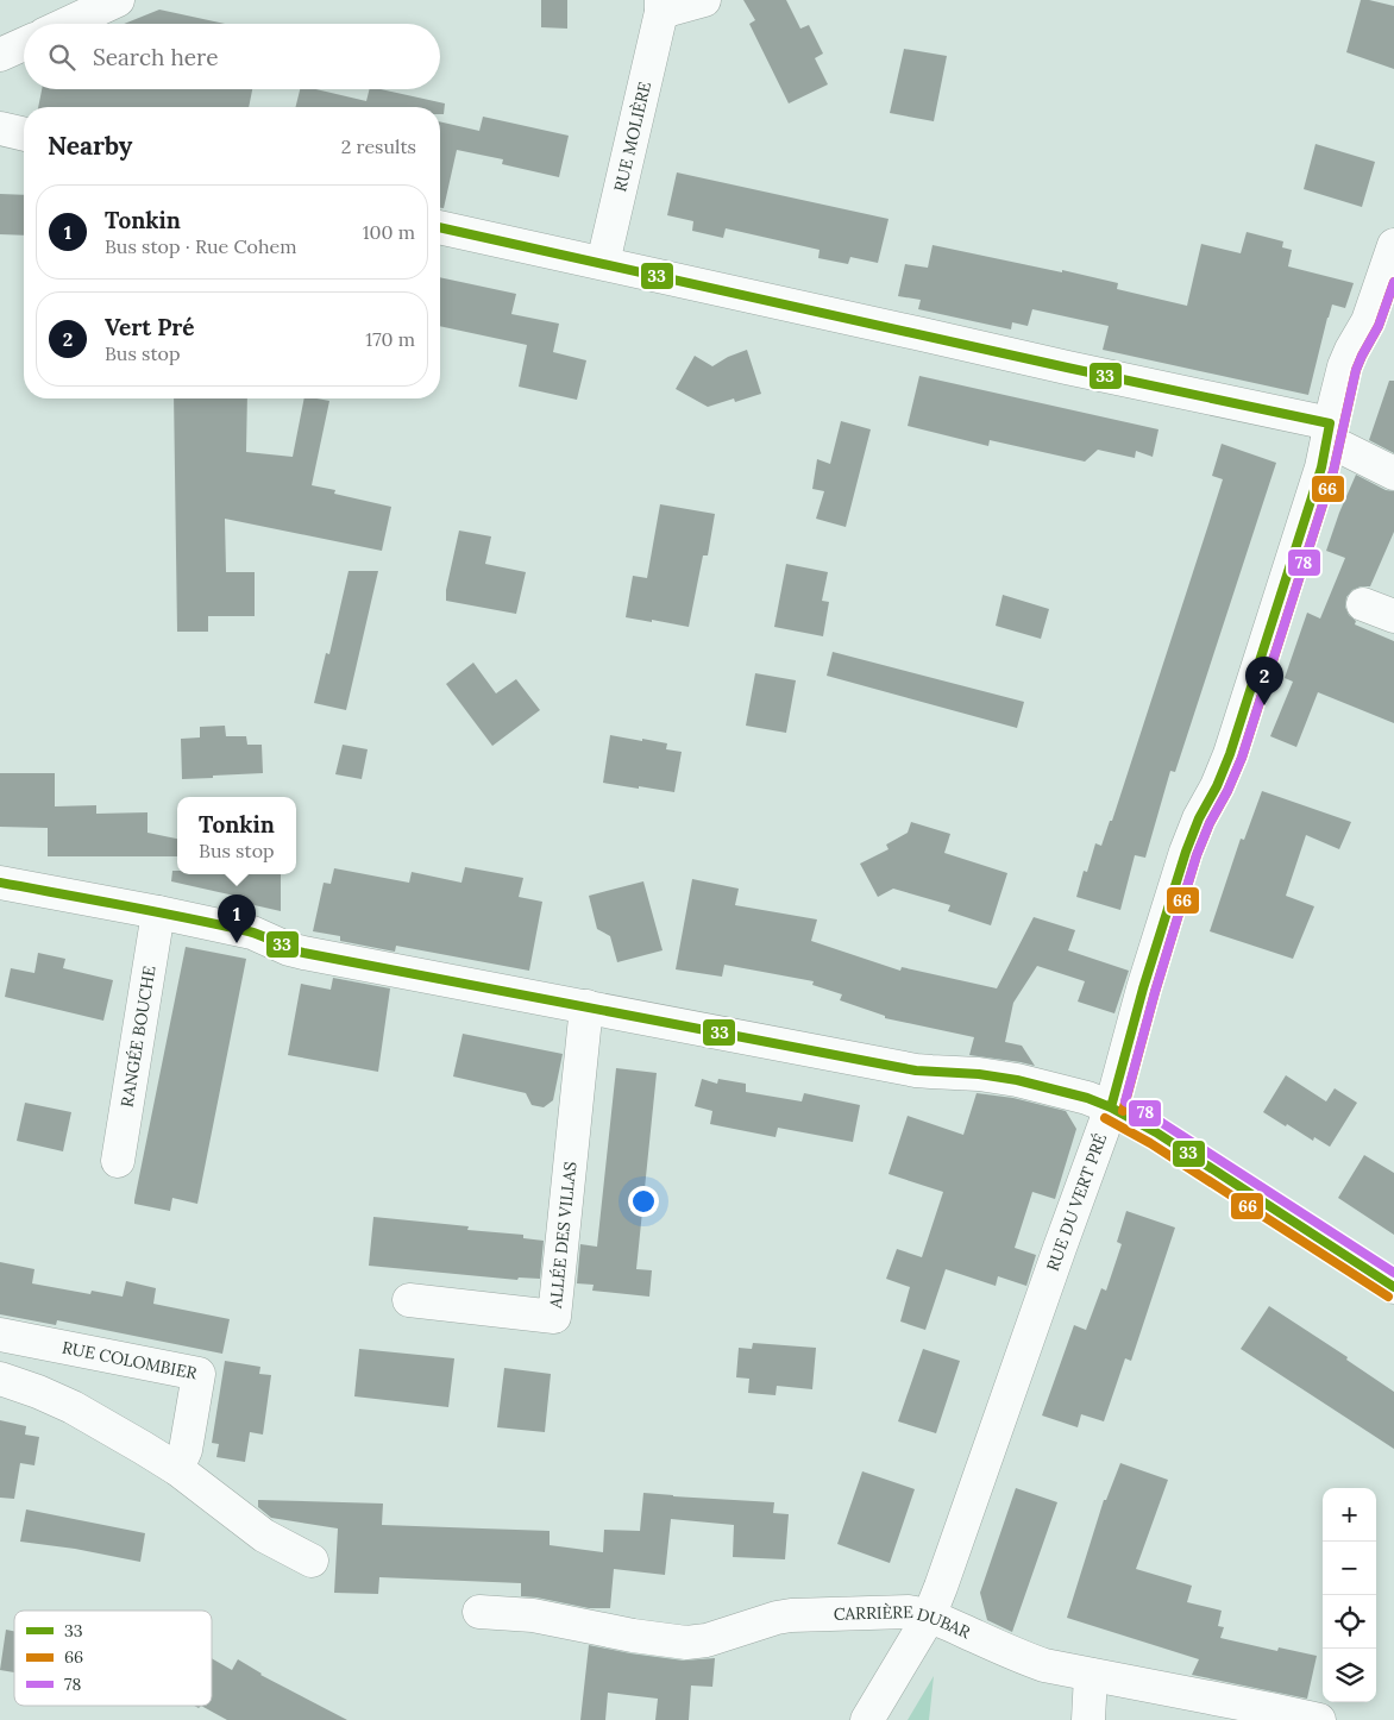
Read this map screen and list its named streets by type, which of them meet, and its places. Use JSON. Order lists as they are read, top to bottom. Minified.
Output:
{"streets":{"street":["RUE MOLIÈRE","RANGÉE BOUCHE","RUE DU VERT PRÉ","ALLÉE DES VILLAS","RUE COLOMBIER","CARRIÈRE DUBAR"]},"crossings":[["RUE DU VERT PRÉ","CARRIÈRE DUBAR"]],"lines":["transit line 33","transit line 66","transit line 78"],"legend":["33","66","78"],"page":{"search":"Search here","heading":["Nearby","2 results"],"list":[{"mark":"1","name":"Tonkin","note":"Bus stop · Rue Cohem","value":"100 m"},{"mark":"2","name":"Vert Pré","note":"Bus stop","value":"170 m"}],"pins":["2","1"],"popup":["Tonkin","Bus stop"],"map_buttons":["+","−"]}}
